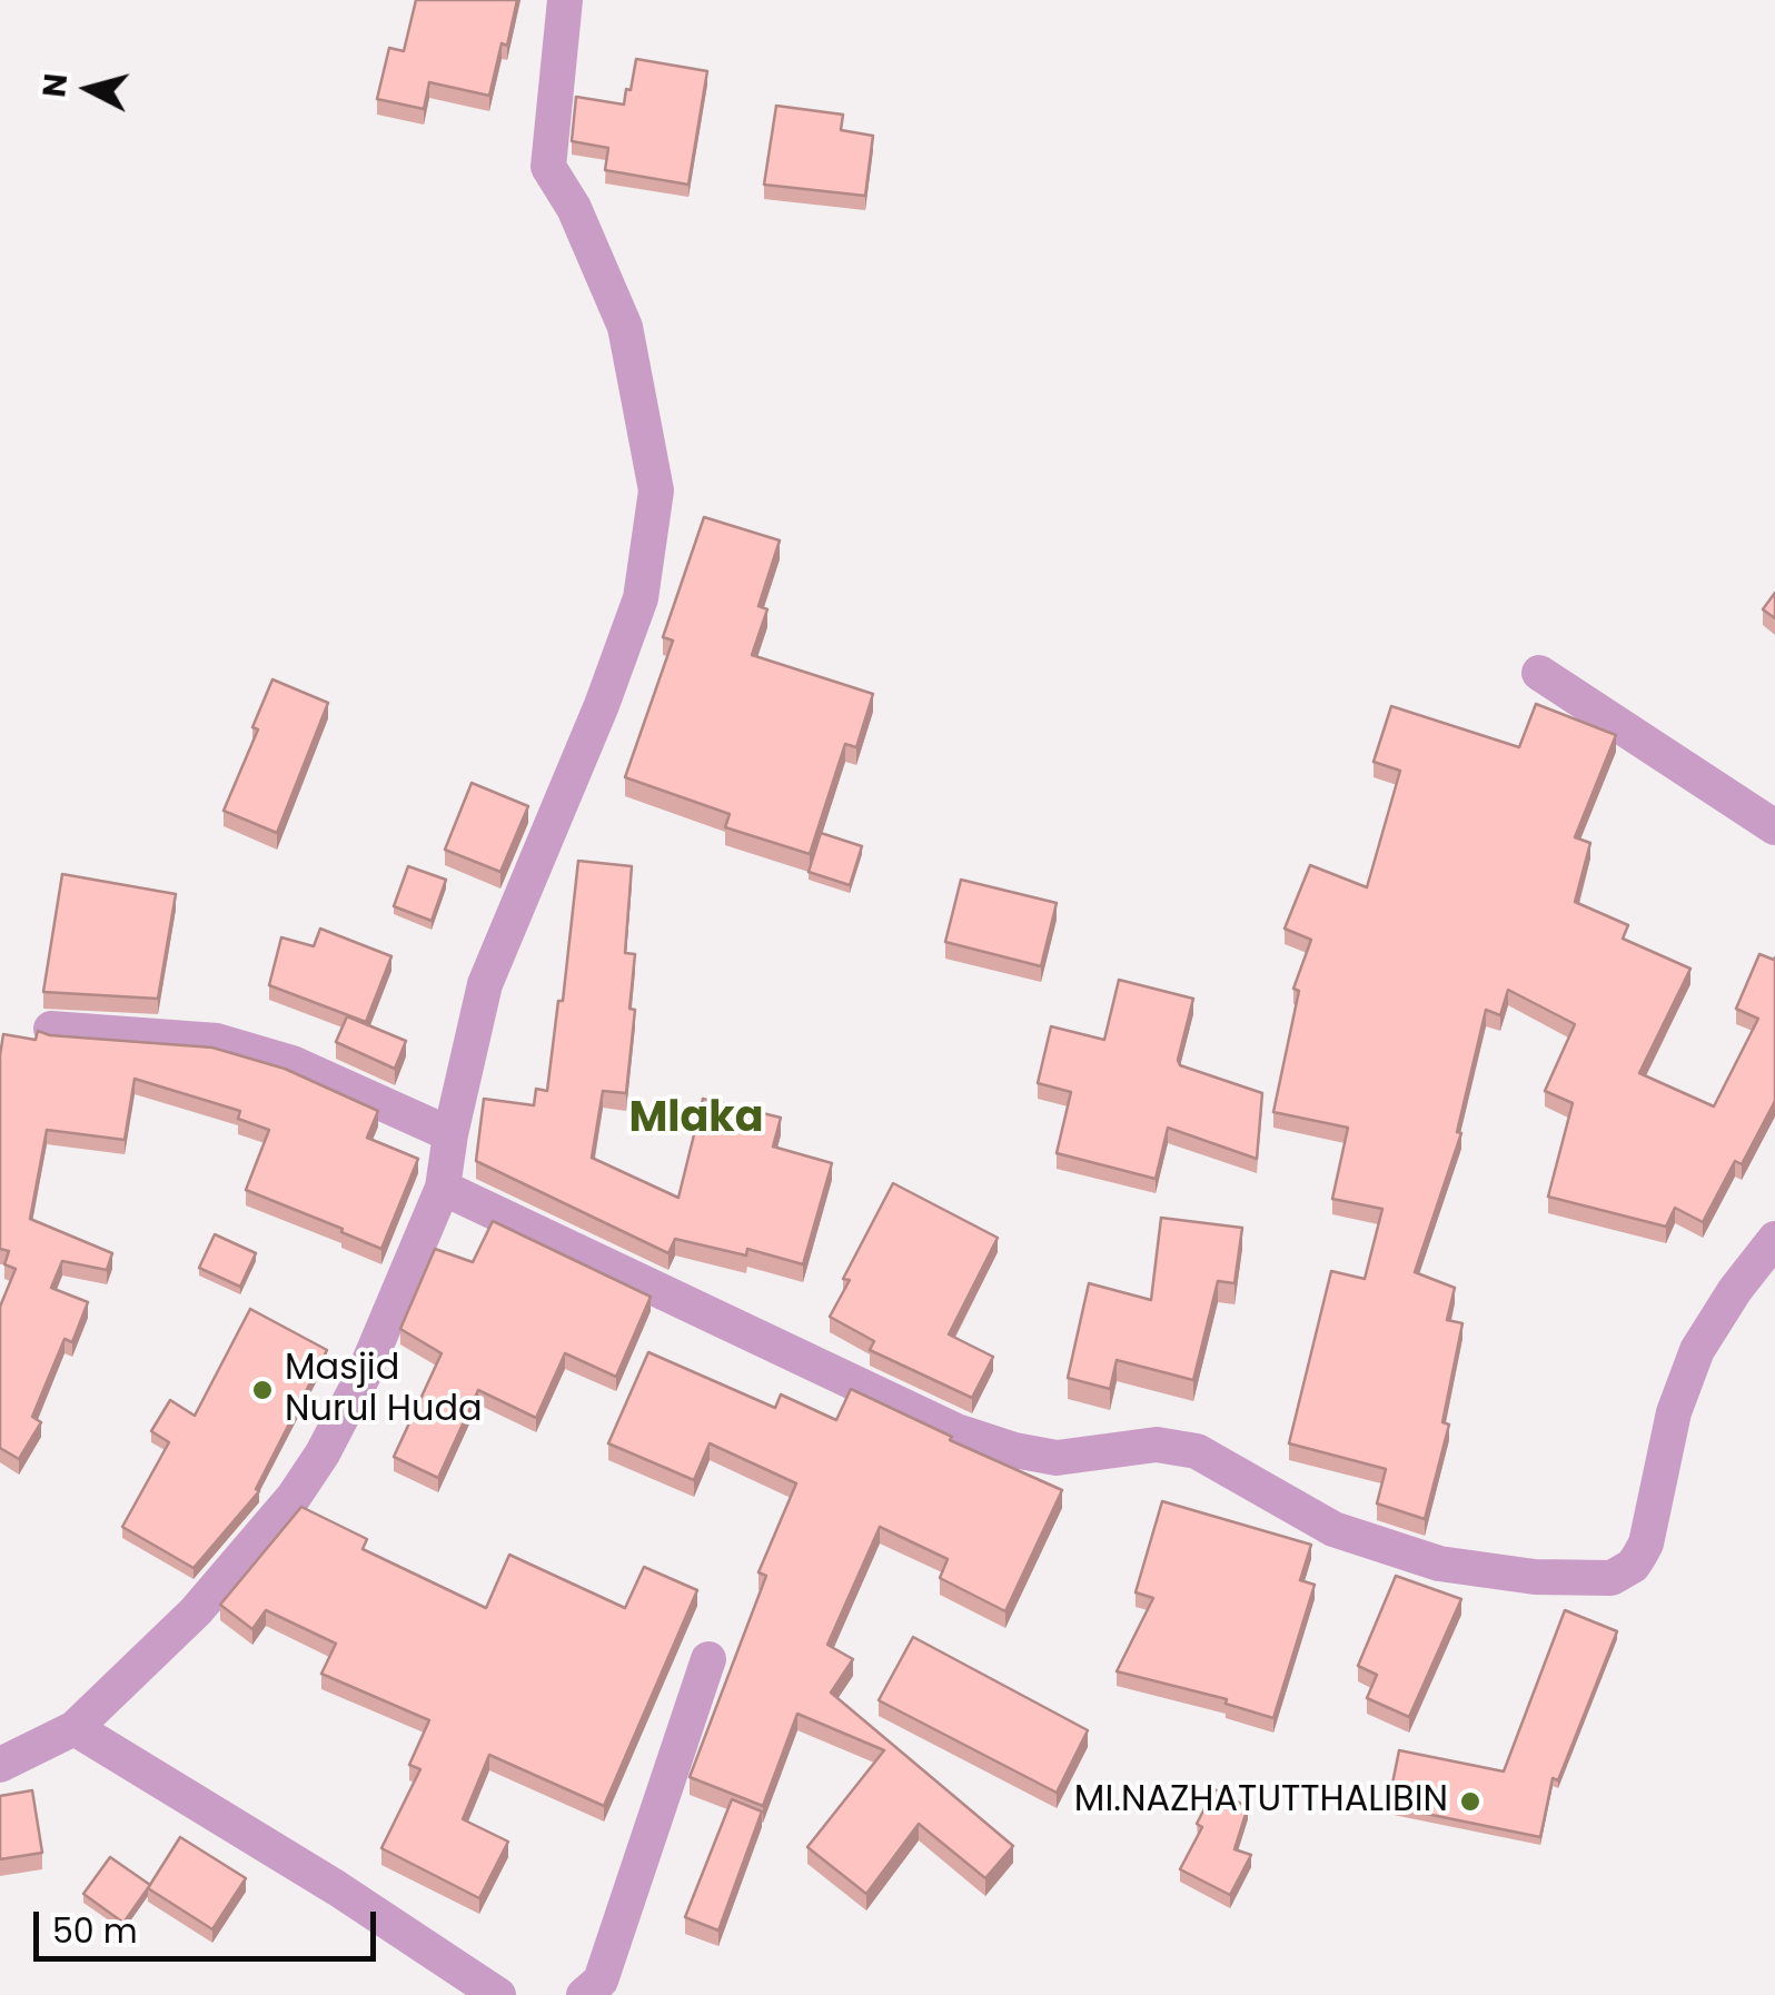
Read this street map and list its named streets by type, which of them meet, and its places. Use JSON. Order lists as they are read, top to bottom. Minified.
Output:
{"districts":["Mlaka"],"places":["Masjid Nurul Huda","MI.NAZHATUTTHALIBIN"],"scale_bar":"50 m","north":"left"}
